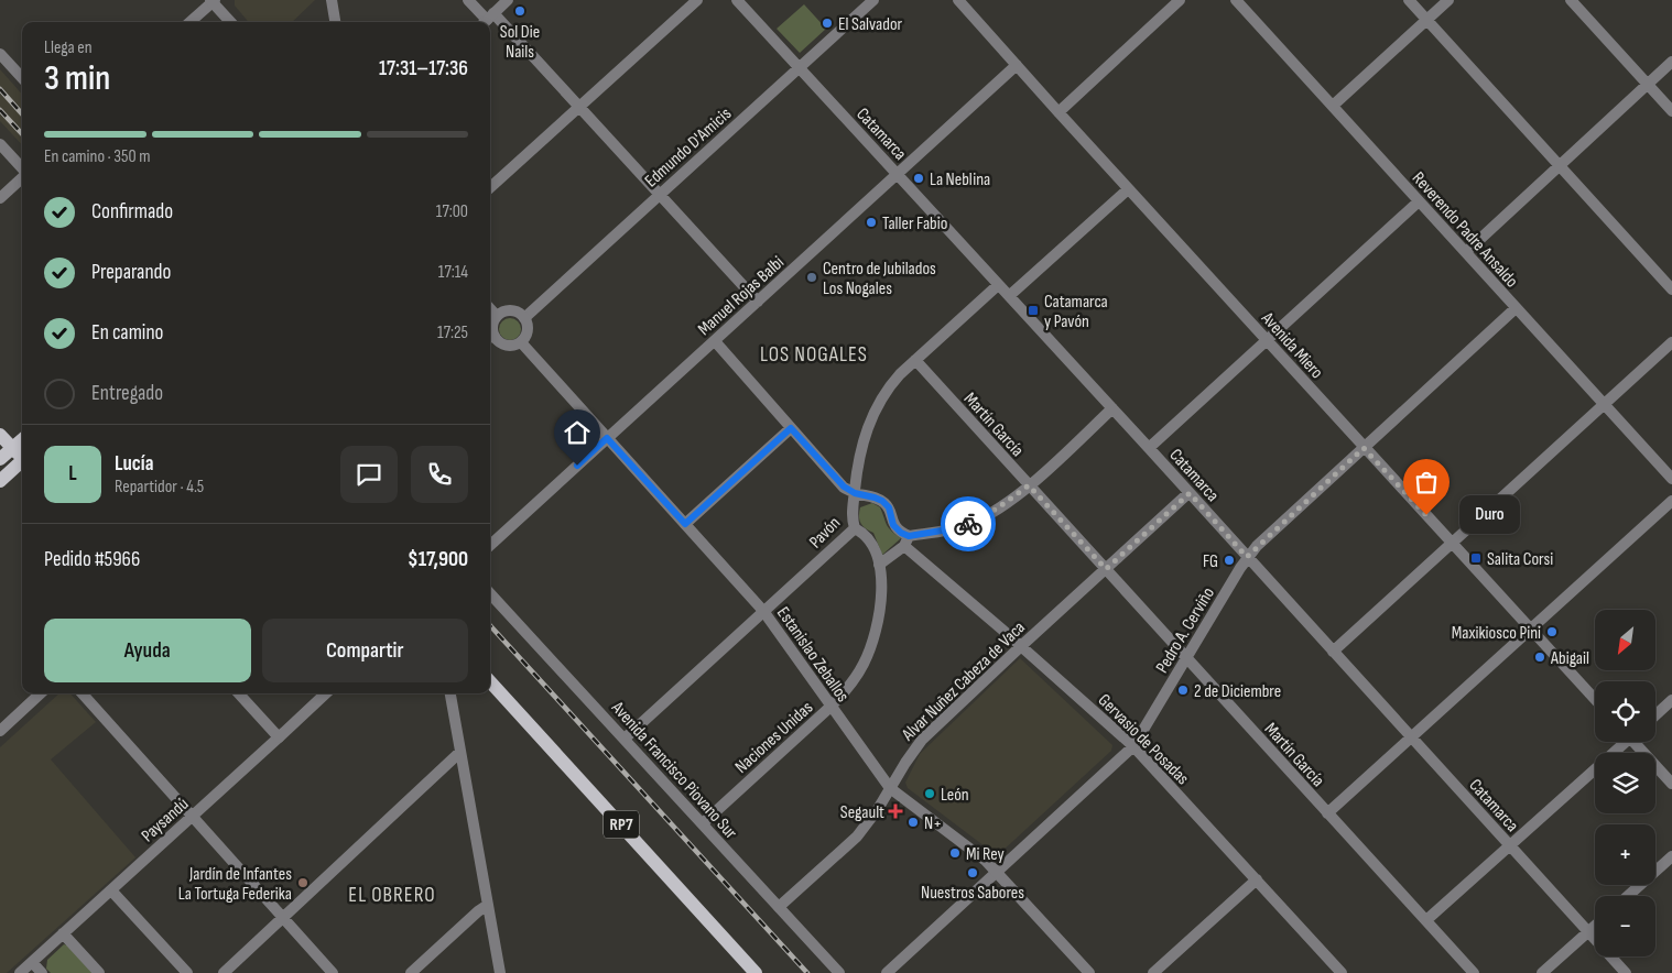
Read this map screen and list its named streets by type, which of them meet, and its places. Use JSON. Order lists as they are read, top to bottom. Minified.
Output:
{"streets":{"main road":["RP7"],"street":["Catamarca","Edmundo D'Amicis","Reverendo Padre Ansaldo","Manuel Rojas Balbi","Avenida Miero","Martín García","Pavón","Pedro A. Cerviño","Estanislao Zeballos","Alvar Nuñez Cabeza de Vaca","Naciones Unidas","Gervasio de Posadas","Avenida Francisco Piovano Sur","Paysandú"]},"crossings":[["Catamarca","Edmundo D'Amicis"],["Catamarca","Manuel Rojas Balbi"],["Catamarca","Pavón"],["Catamarca","Pedro A. Cerviño"],["Catamarca","Alvar Nuñez Cabeza de Vaca"],["Edmundo D'Amicis","Estanislao Zeballos"],["Reverendo Padre Ansaldo","Pedro A. Cerviño"],["Manuel Rojas Balbi","Avenida Miero"],["Manuel Rojas Balbi","Estanislao Zeballos"],["Manuel Rojas Balbi","Gervasio de Posadas"],["Avenida Miero","Pedro A. Cerviño"],["Martín García","Pavón"],["Martín García","Pedro A. Cerviño"],["Martín García","Alvar Nuñez Cabeza de Vaca"],["Pavón","Estanislao Zeballos"],["Pavón","Gervasio de Posadas"],["Pavón","Avenida Francisco Piovano Sur"],["Pedro A. Cerviño","Estanislao Zeballos"],["Pedro A. Cerviño","Gervasio de Posadas"],["Estanislao Zeballos","Alvar Nuñez Cabeza de Vaca"],["Estanislao Zeballos","Naciones Unidas"],["Alvar Nuñez Cabeza de Vaca","Gervasio de Posadas"],["Alvar Nuñez Cabeza de Vaca","Avenida Francisco Piovano Sur"],["Naciones Unidas","Avenida Francisco Piovano Sur"]],"districts":["LOS NOGALES","EL OBRERO"],"places":{"other":["Sol Die Nails","El Salvador","La Neblina","Taller Fabio","Centro de Jubilados Los Nogales","Duro","FG","Maxikiosco Pini","Abigail","2 de Diciembre","León","N+","Mi Rey","Nuestros Sabores","Jardín de Infantes La Tortuga Federika"],"transit":["Catamarca y Pavón","Salita Corsi"],"health":["Segault"]},"north":"bottom left","page":{"heading":["3 min","Llega en","17:31–17:36"],"panel":["Lucía","Repartidor · 4.5","Pedido #5966","$17,900"],"bar":"En camino · 350 m","list":[["Confirmado","17:00"],["Preparando","17:14"],["En camino","17:25"],"Entregado"],"round":"L","bubble":"Duro","buttons":["Ayuda","Compartir"],"map_buttons":["+","−"]}}
